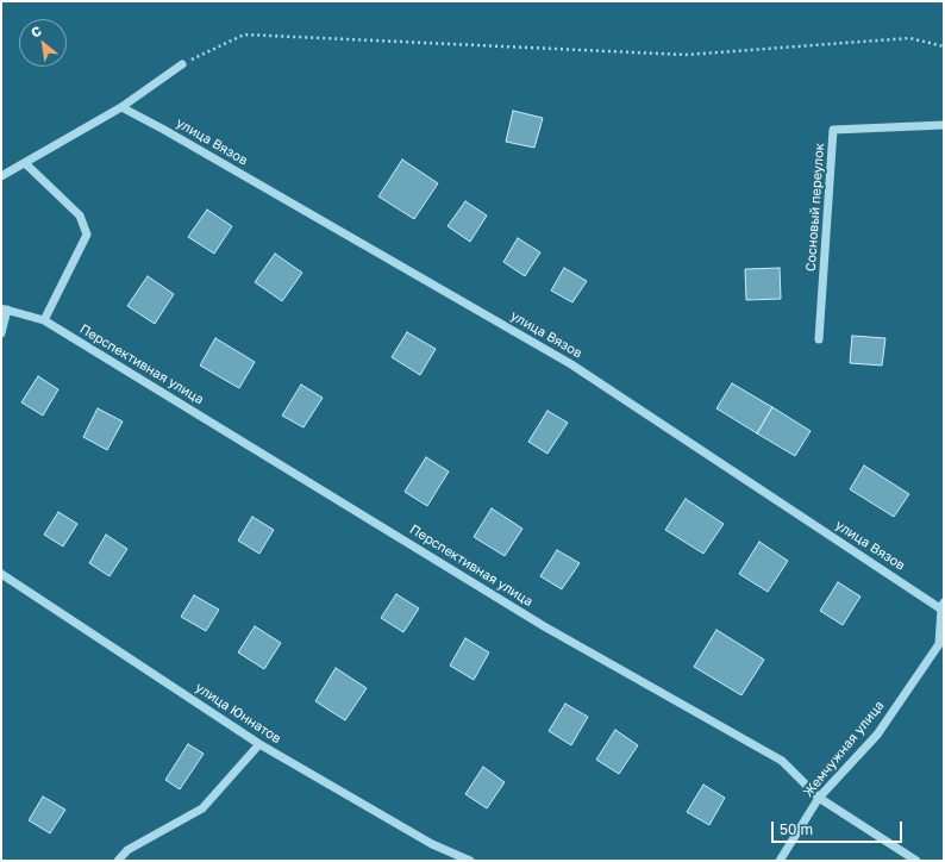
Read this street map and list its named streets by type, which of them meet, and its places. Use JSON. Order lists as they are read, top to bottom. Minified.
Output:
{"streets":{"street":["улица Вязов","Сосновый переулок","Перспективная улица","улица Юннатов","Жемчужная улица"]},"crossings":[["улица Вязов","Жемчужная улица"],["Перспективная улица","Жемчужная улица"]],"scale_bar":"50 m","north":"top left"}
